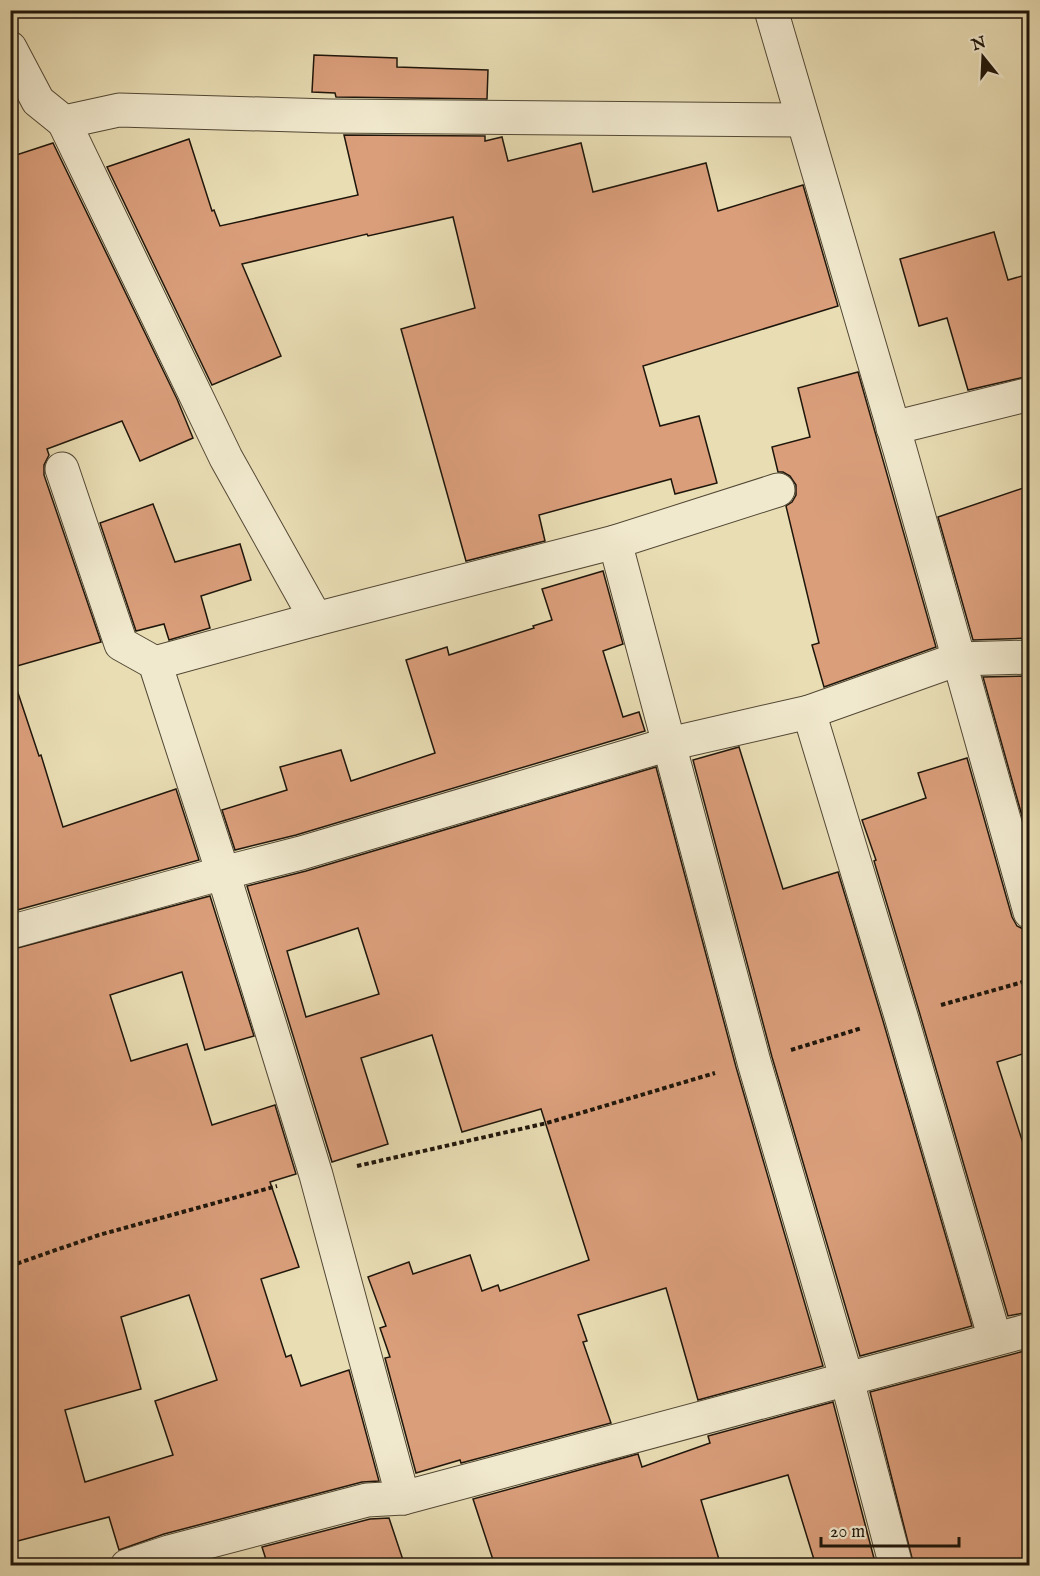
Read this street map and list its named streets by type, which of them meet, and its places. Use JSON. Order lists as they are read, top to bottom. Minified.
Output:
{"scale_bar":"20 m","north":"top"}
